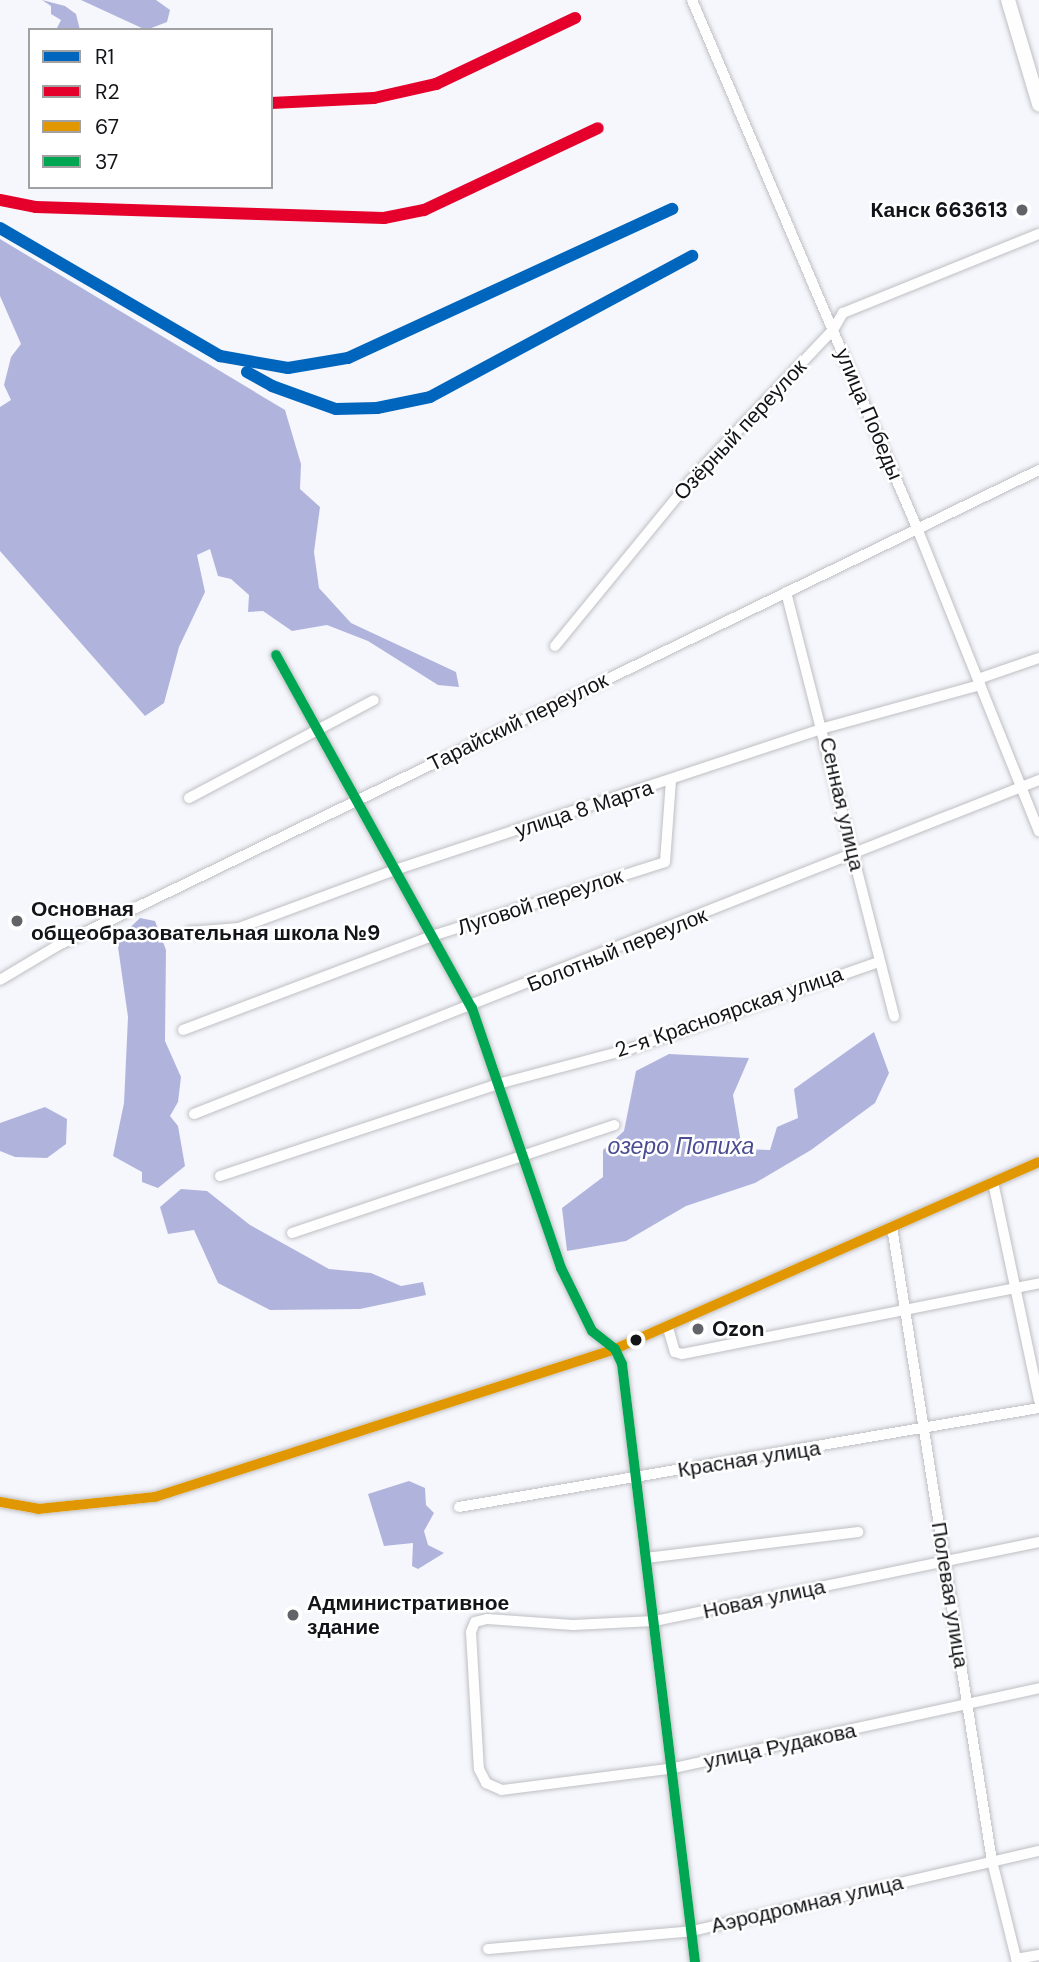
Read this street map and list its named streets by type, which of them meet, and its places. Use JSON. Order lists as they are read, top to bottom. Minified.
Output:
{"streets":{"street":["улица Победы","Озёрный переулок","Тарайский переулок","Сенная улица","улица 8 Марта","Луговой переулок","Болотный переулок","2-я Красноярская улица","Красная улица","Полевая улица","Новая улица","улица Рудакова","Аэродромная улица"]},"crossings":[["улица Победы","Озёрный переулок"],["улица Победы","Тарайский переулок"],["улица Победы","улица 8 Марта"],["улица Победы","Болотный переулок"],["Тарайский переулок","Сенная улица"],["Сенная улица","улица 8 Марта"],["Сенная улица","Болотный переулок"],["Сенная улица","2-я Красноярская улица"],["улица 8 Марта","Луговой переулок"],["Красная улица","Полевая улица"],["Полевая улица","Новая улица"],["Полевая улица","улица Рудакова"],["Полевая улица","Аэродромная улица"],["Новая улица","улица Рудакова"]],"water":["озеро Попиха"],"places":["Канск 663613","Основная общеобразовательная школа №9","Ozon","Административное здание"],"lines":["transit line R2","transit line R1","transit line 37","transit line 67"],"legend":["R1","R2","67","37"]}
